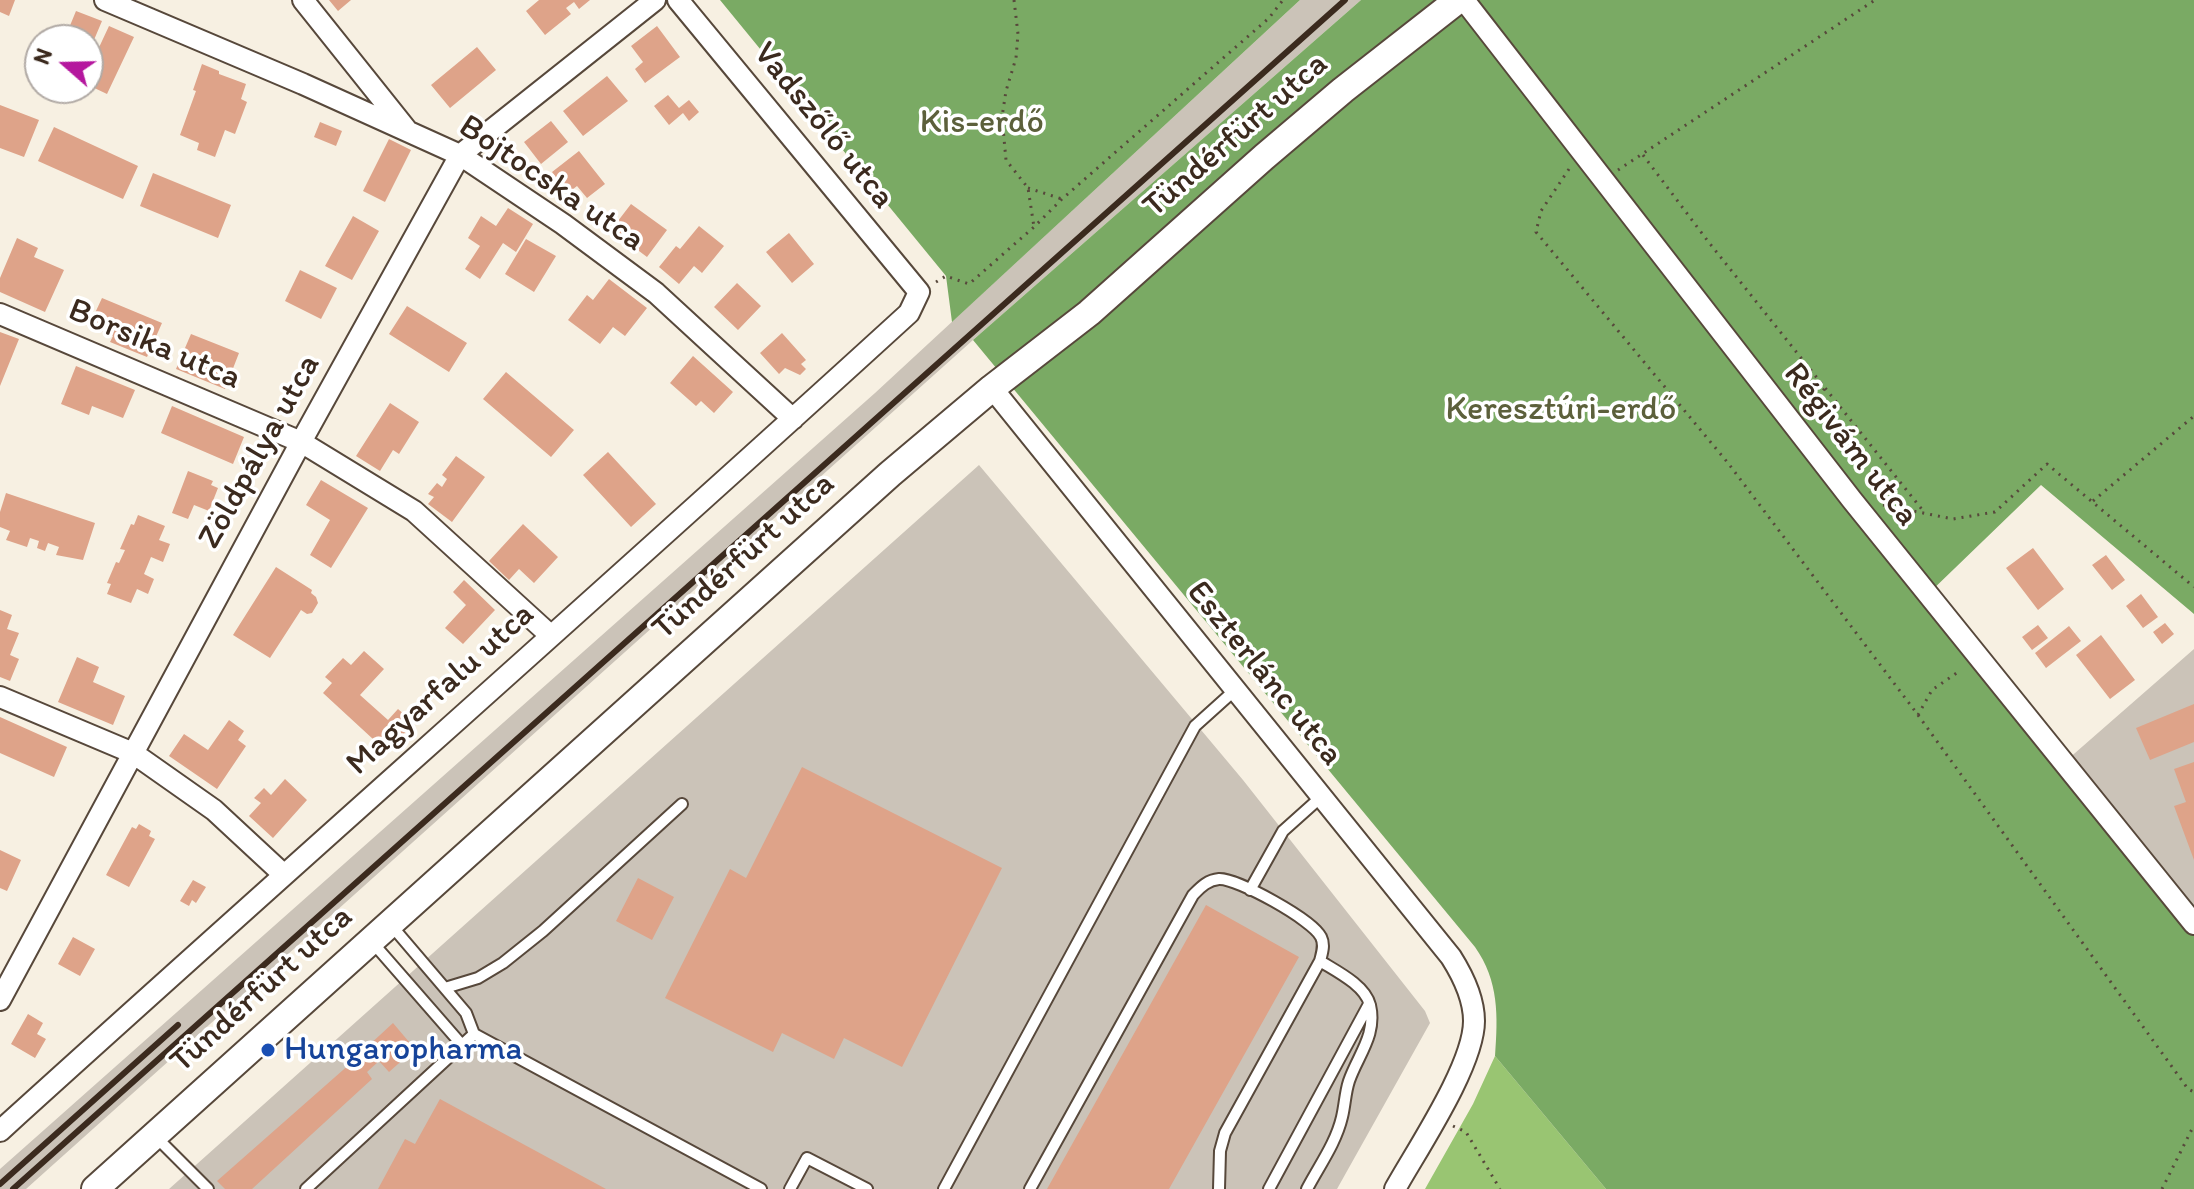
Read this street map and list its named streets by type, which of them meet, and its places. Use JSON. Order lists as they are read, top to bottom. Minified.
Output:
{"streets":{"street":["Vadszőlő utca","Tündérfürt utca","Bojtocska utca","Borsika utca","Régivám utca","Zöldpálya utca","Eszterlánc utca","Magyarfalu utca"]},"crossings":[["Vadszőlő utca","Magyarfalu utca"],["Tündérfürt utca","Régivám utca"],["Tündérfürt utca","Eszterlánc utca"],["Bojtocska utca","Zöldpálya utca"],["Bojtocska utca","Magyarfalu utca"],["Borsika utca","Zöldpálya utca"],["Borsika utca","Magyarfalu utca"]],"parks":["Kis-erdő","Keresztúri-erdő"],"places":["Hungaropharma"],"north":"left"}
